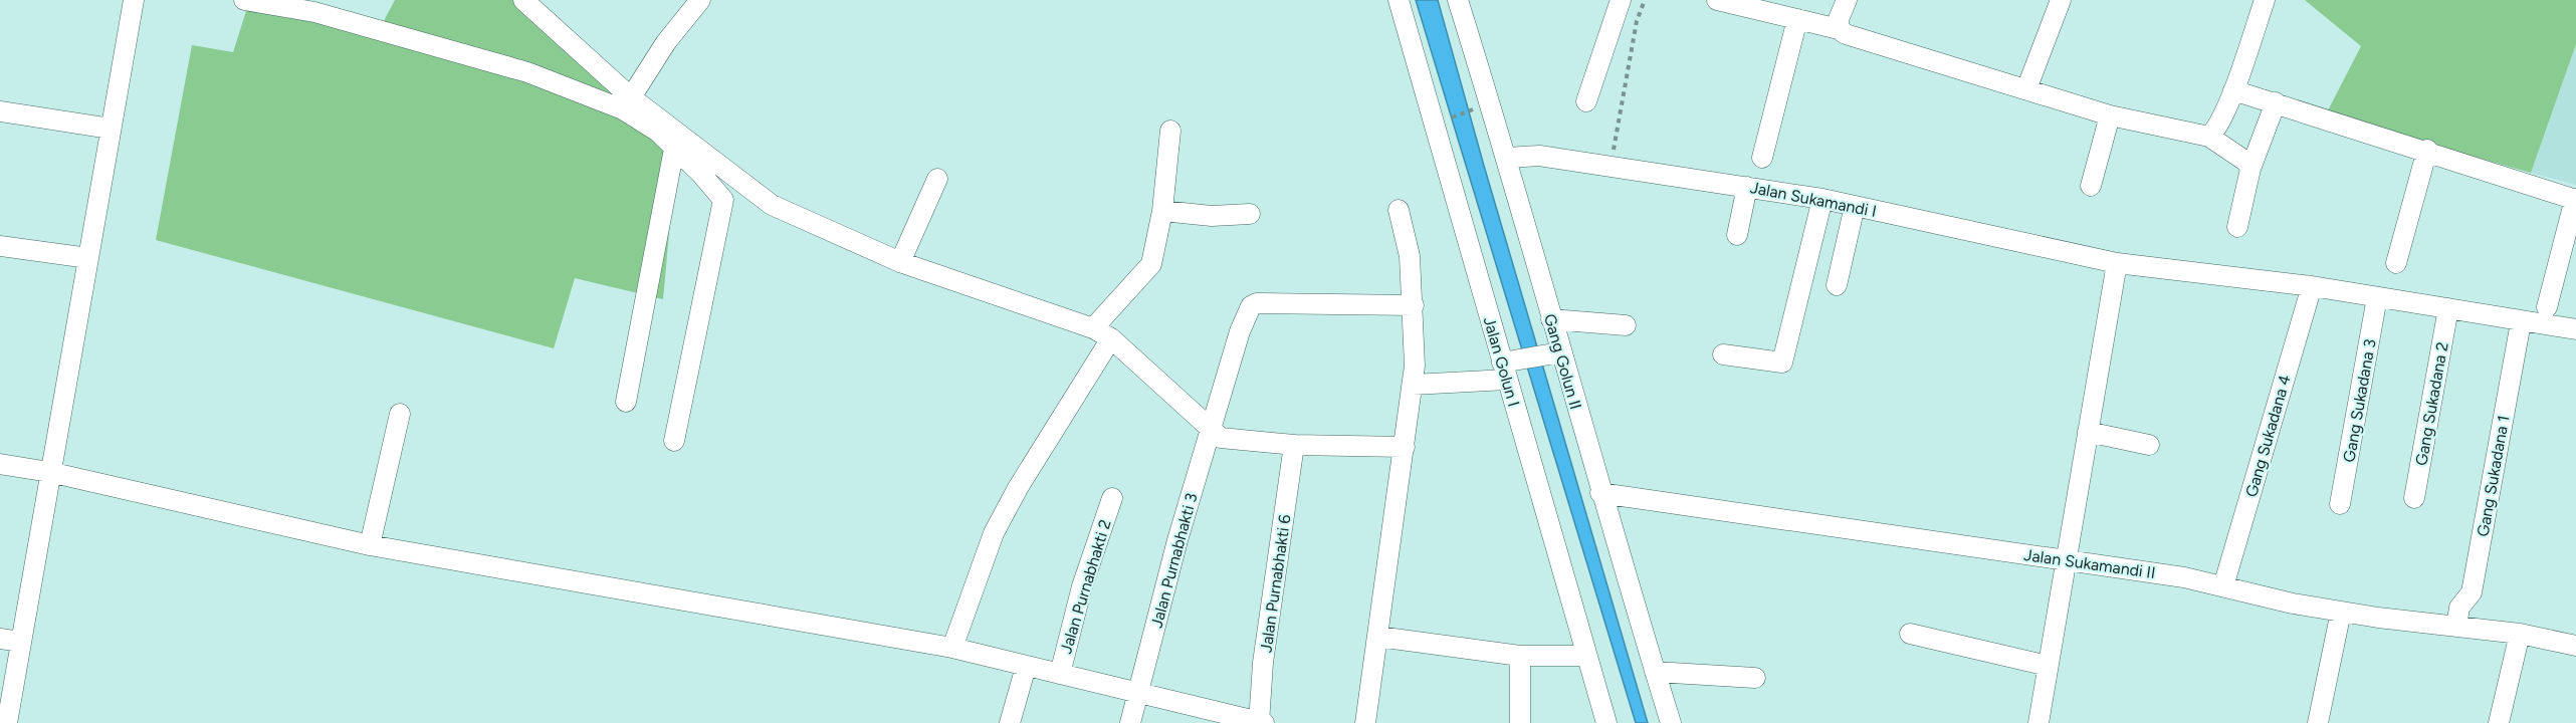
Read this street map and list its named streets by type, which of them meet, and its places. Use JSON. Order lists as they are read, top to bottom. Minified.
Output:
{"streets":{"street":["Jalan Sukamandi I","Jalan Golun I","Gang Golun II","Gang Sukadana 3","Gang Sukadana 2","Gang Sukadana 4","Gang Sukadana 1","Jalan Purnabhakti 3","Jalan Sukamandi II","Jalan Purnabhakti 6","Jalan Purnabhakti 2"]},"crossings":[["Jalan Sukamandi I","Gang Golun II"],["Jalan Sukamandi I","Gang Sukadana 3"],["Jalan Sukamandi I","Gang Sukadana 2"],["Jalan Sukamandi I","Gang Sukadana 4"],["Jalan Sukamandi I","Gang Sukadana 1"],["Gang Golun II","Jalan Sukamandi II"],["Gang Sukadana 4","Jalan Sukamandi II"],["Gang Sukadana 1","Jalan Sukamandi II"]]}
